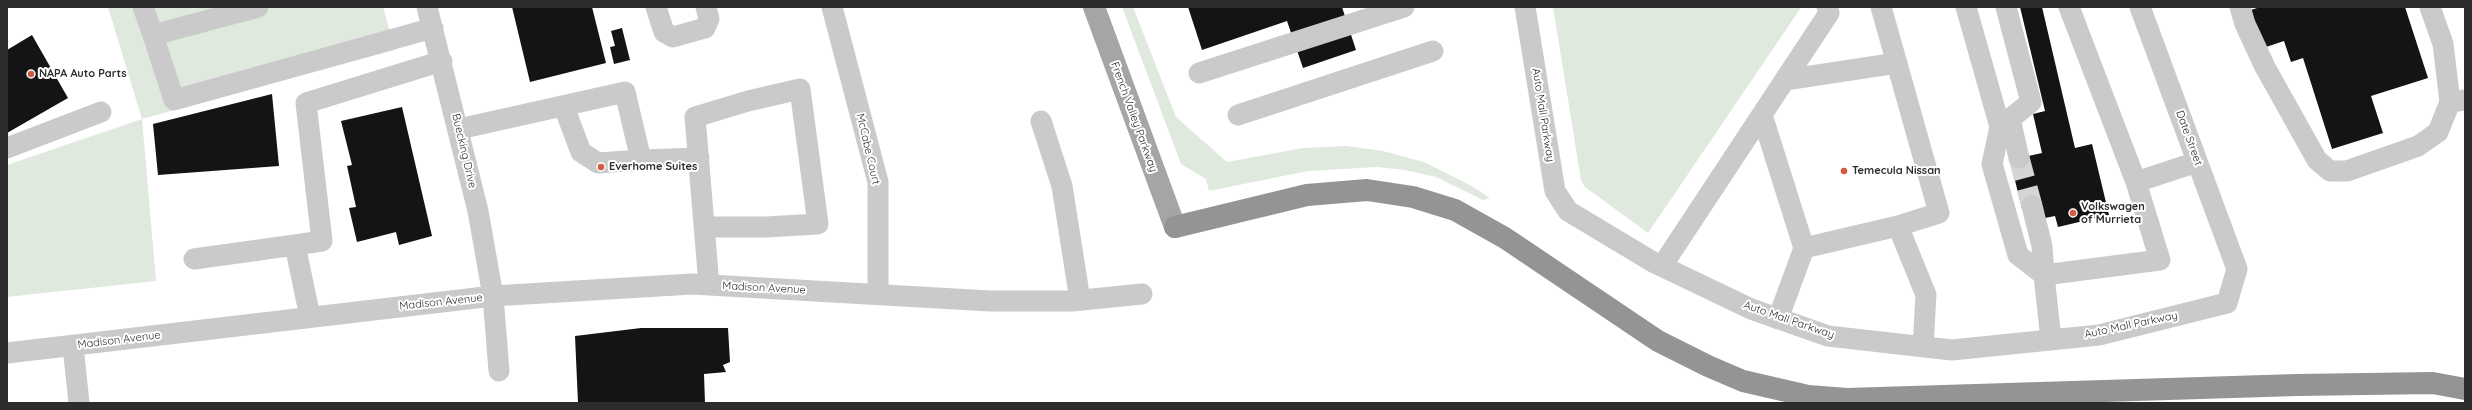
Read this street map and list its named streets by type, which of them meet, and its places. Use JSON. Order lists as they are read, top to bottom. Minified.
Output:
{"streets":{"main road":["French Valley Parkway"],"street":["Auto Mall Parkway","Date Street","McCabe Court","Buecking Drive","Madison Avenue"]},"crossings":[["Auto Mall Parkway","Date Street"],["McCabe Court","Madison Avenue"],["Buecking Drive","Madison Avenue"]],"places":["NAPA Auto Parts","Everhome Suites","Temecula Nissan","Volkswagen of Murrieta"]}
